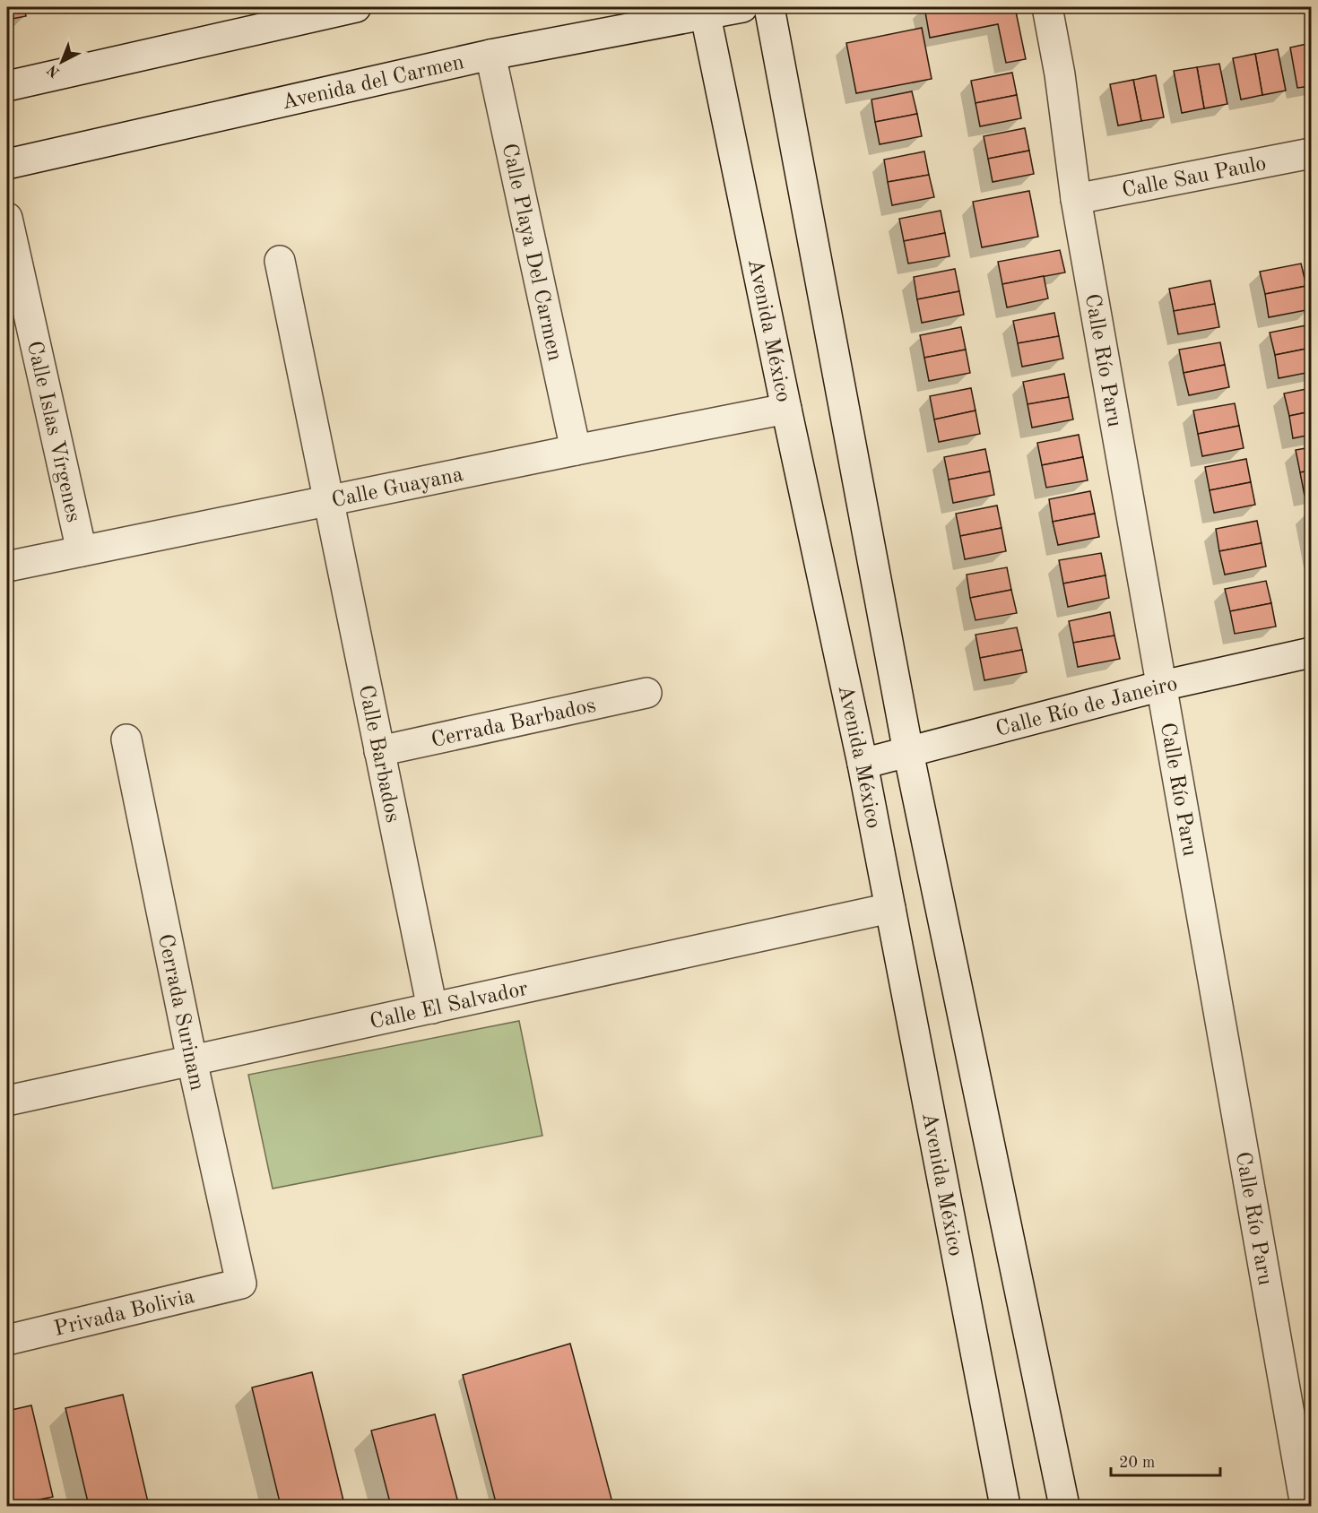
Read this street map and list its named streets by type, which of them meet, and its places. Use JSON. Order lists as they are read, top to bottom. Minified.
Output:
{"streets":{"street":["Avenida del Carmen","Calle Sau Paulo","Calle Playa Del Carmen","Avenida México","Calle Río Paru","Calle Islas Vírgenes","Calle Guayana","Calle Río de Janeiro","Cerrada Barbados","Calle Barbados","Calle El Salvador","Cerrada Surinam","Privada Bolivia"]},"crossings":[["Avenida del Carmen","Calle Playa Del Carmen"],["Avenida del Carmen","Avenida México"],["Calle Sau Paulo","Calle Río Paru"],["Calle Playa Del Carmen","Calle Guayana"],["Avenida México","Calle Guayana"],["Avenida México","Calle Río de Janeiro"],["Avenida México","Calle El Salvador"],["Calle Río Paru","Calle Río de Janeiro"],["Calle Islas Vírgenes","Calle Guayana"],["Calle Guayana","Calle Barbados"],["Cerrada Barbados","Calle Barbados"],["Calle Barbados","Calle El Salvador"],["Calle El Salvador","Cerrada Surinam"],["Cerrada Surinam","Privada Bolivia"]],"scale_bar":"20 m","north":"bottom left"}
